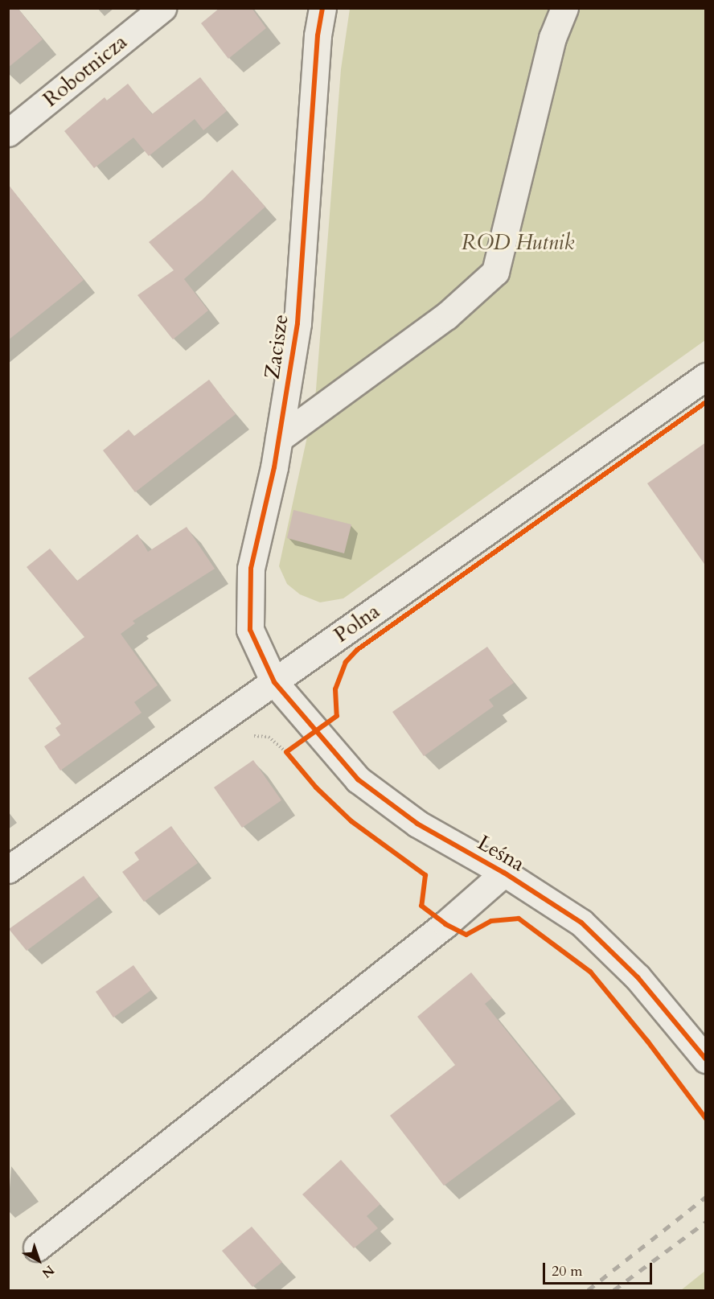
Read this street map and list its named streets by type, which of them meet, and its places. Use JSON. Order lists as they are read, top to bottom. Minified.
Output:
{"streets":{"street":["Robotnicza","Zacisze","Polna","Leśna"]},"crossings":[["Zacisze","Polna"],["Zacisze","Leśna"],["Polna","Leśna"]],"parks":["ROD Hutnik"],"scale_bar":"20 m","north":"bottom right"}
